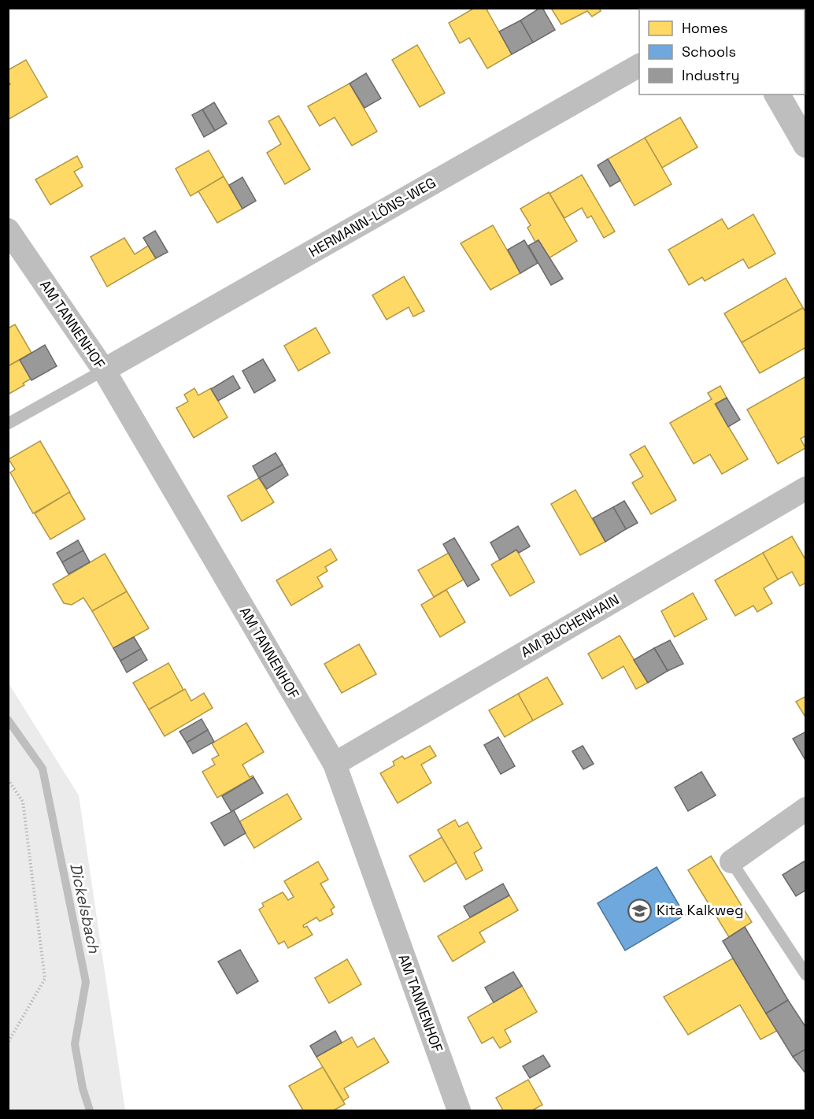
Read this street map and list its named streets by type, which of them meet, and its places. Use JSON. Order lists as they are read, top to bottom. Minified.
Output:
{"streets":{"street":["HERMANN-LÖNS-WEG","AM TANNENHOF","AM BUCHENHAIN"]},"crossings":[["HERMANN-LÖNS-WEG","AM TANNENHOF"],["AM TANNENHOF","AM BUCHENHAIN"]],"water":["Dickelsbach"],"places":{"school or university":["Kita Kalkweg"]},"legend":["Homes","Schools","Industry"]}
